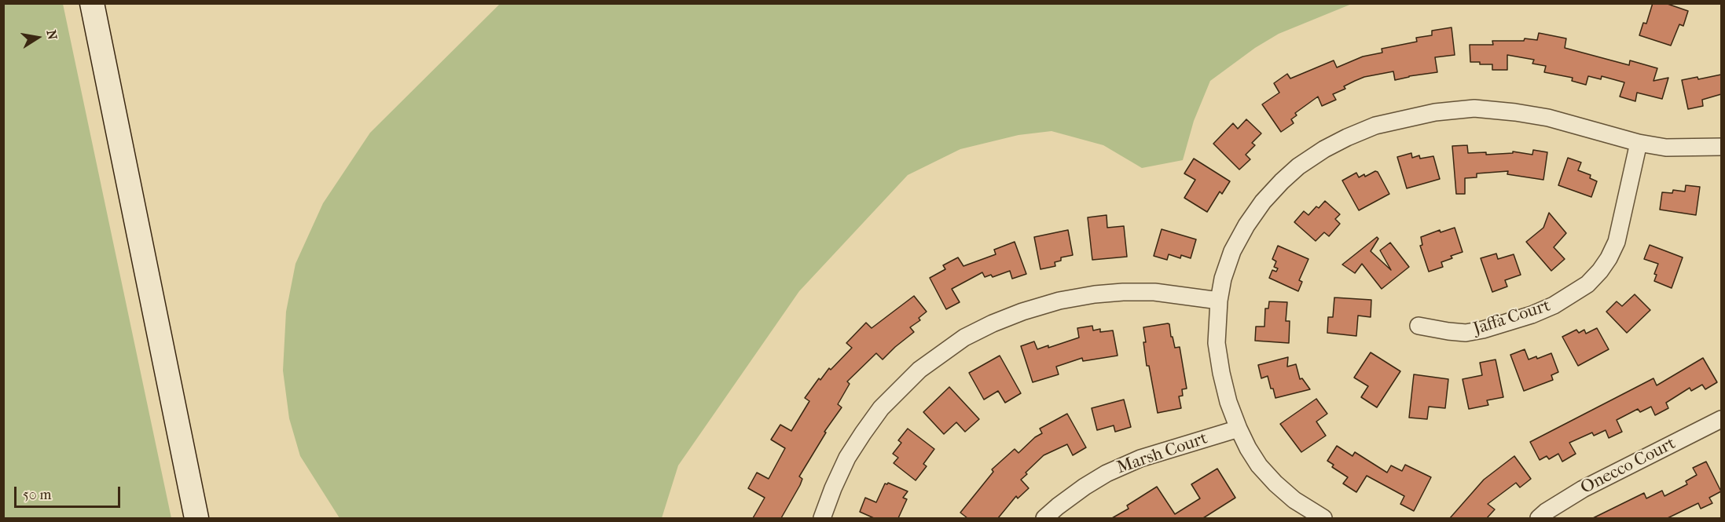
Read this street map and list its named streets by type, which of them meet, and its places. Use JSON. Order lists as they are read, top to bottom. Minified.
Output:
{"streets":{"street":["Jaffa Court","Marsh Court","Onecco Court"]},"scale_bar":"50 m","north":"right"}
